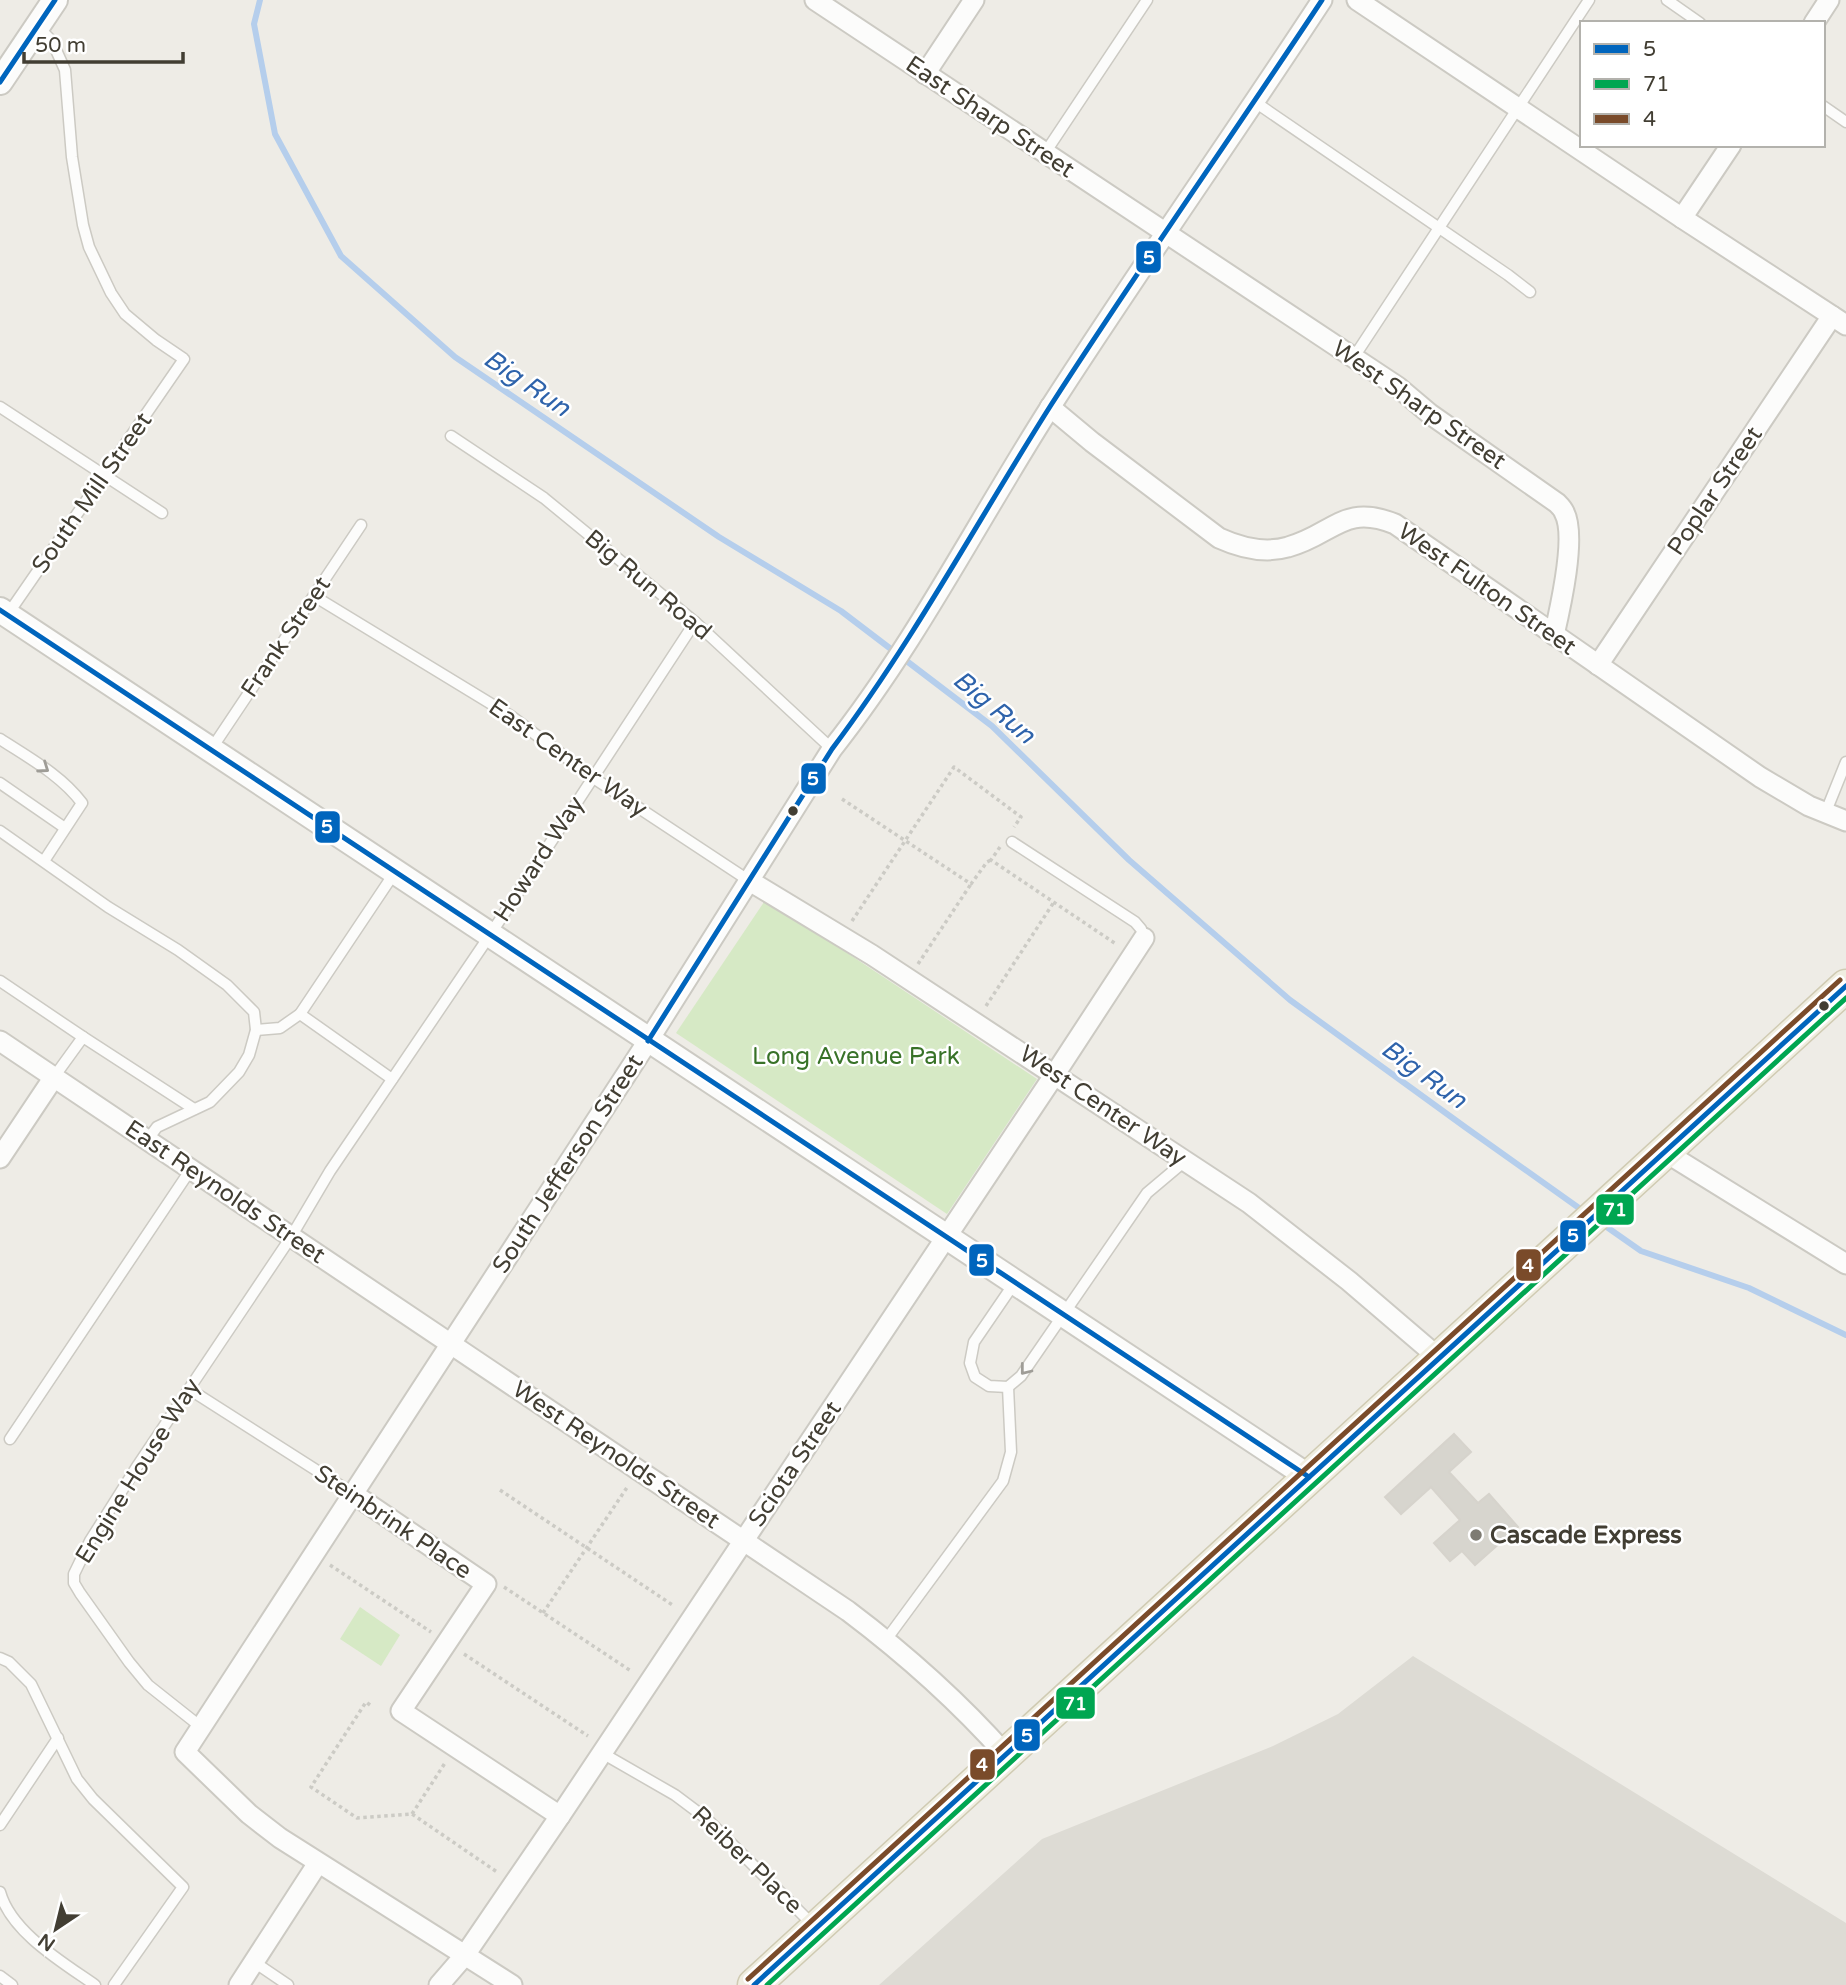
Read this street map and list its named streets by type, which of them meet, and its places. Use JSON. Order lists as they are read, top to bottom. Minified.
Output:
{"streets":{"street":["East Sharp Street","West Sharp Street","Poplar Street","West Fulton Street","West Center Way","South Jefferson Street","East Reynolds Street","West Reynolds Street","Sciota Street","Steinbrink Place"],"lane":["South Mill Street","Big Run Road","Frank Street","East Center Way","Howard Way","Engine House Way","Reiber Place"]},"crossings":[["East Sharp Street","West Sharp Street"],["East Sharp Street","South Jefferson Street"],["West Sharp Street","West Fulton Street"],["West Sharp Street","South Jefferson Street"],["Poplar Street","West Fulton Street"],["Big Run Road","Howard Way"],["Big Run Road","South Jefferson Street"],["West Fulton Street","South Jefferson Street"],["Frank Street","East Center Way"],["East Center Way","Howard Way"],["East Center Way","West Center Way"],["East Center Way","South Jefferson Street"],["Howard Way","East Reynolds Street"],["Howard Way","Engine House Way"],["West Center Way","South Jefferson Street"],["West Center Way","Sciota Street"],["South Jefferson Street","East Reynolds Street"],["South Jefferson Street","West Reynolds Street"],["South Jefferson Street","Engine House Way"],["South Jefferson Street","Steinbrink Place"],["East Reynolds Street","West Reynolds Street"],["East Reynolds Street","Engine House Way"],["West Reynolds Street","Sciota Street"],["Sciota Street","Steinbrink Place"],["Sciota Street","Reiber Place"],["Engine House Way","Steinbrink Place"]],"water":["Big Run"],"parks":["Long Avenue Park"],"places":["Cascade Express"],"lines":["transit line 5","transit line 4","transit line 71"],"legend":["5","71","4"],"scale_bar":"50 m","north":"bottom left"}
